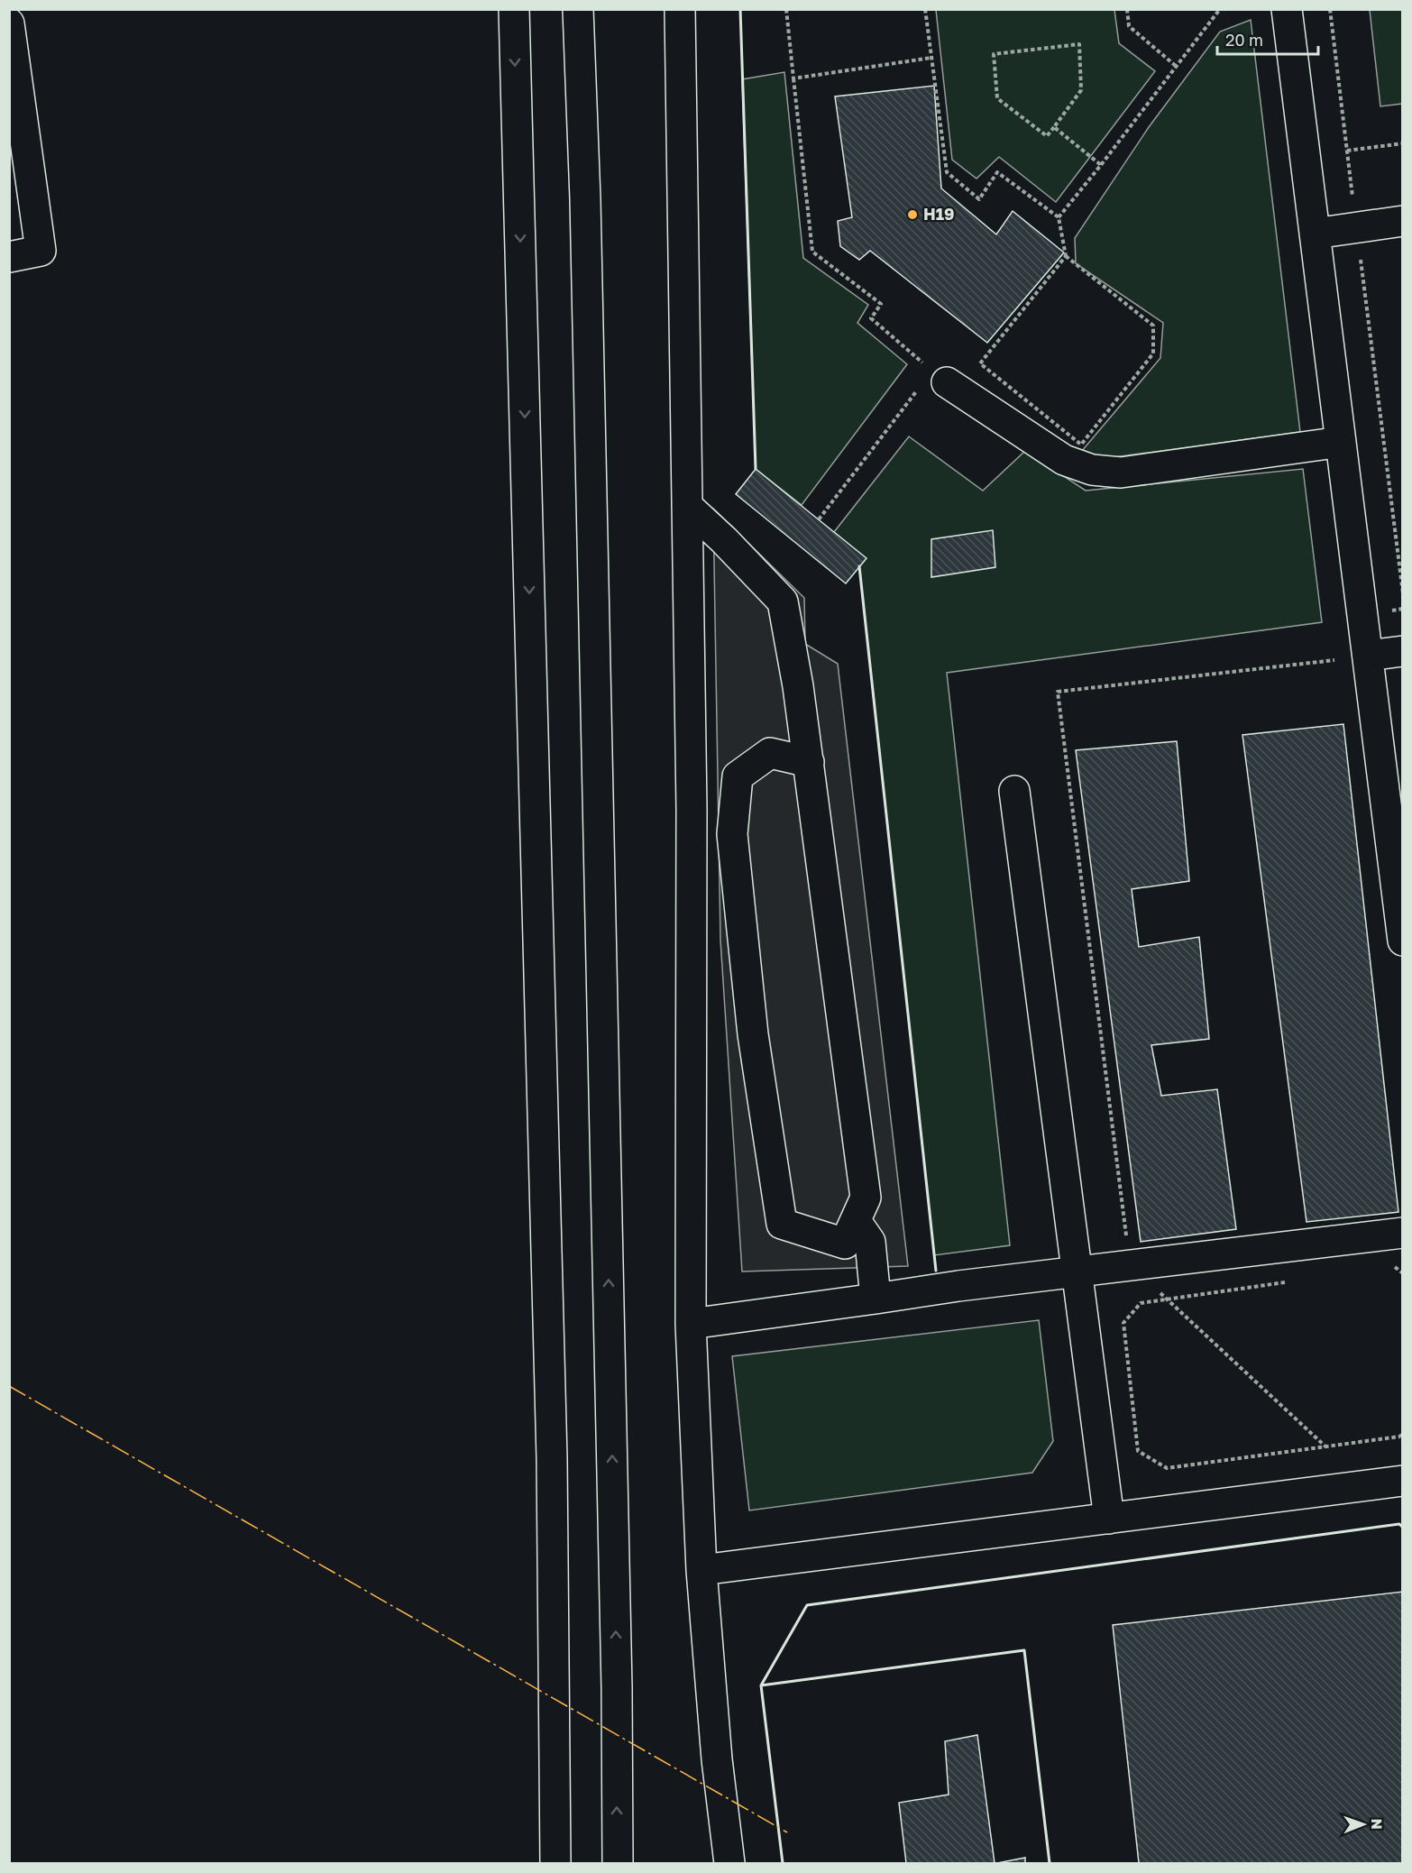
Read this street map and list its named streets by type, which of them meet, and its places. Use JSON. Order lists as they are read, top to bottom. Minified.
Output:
{"places":["H19"],"scale_bar":"20 m","north":"right"}
